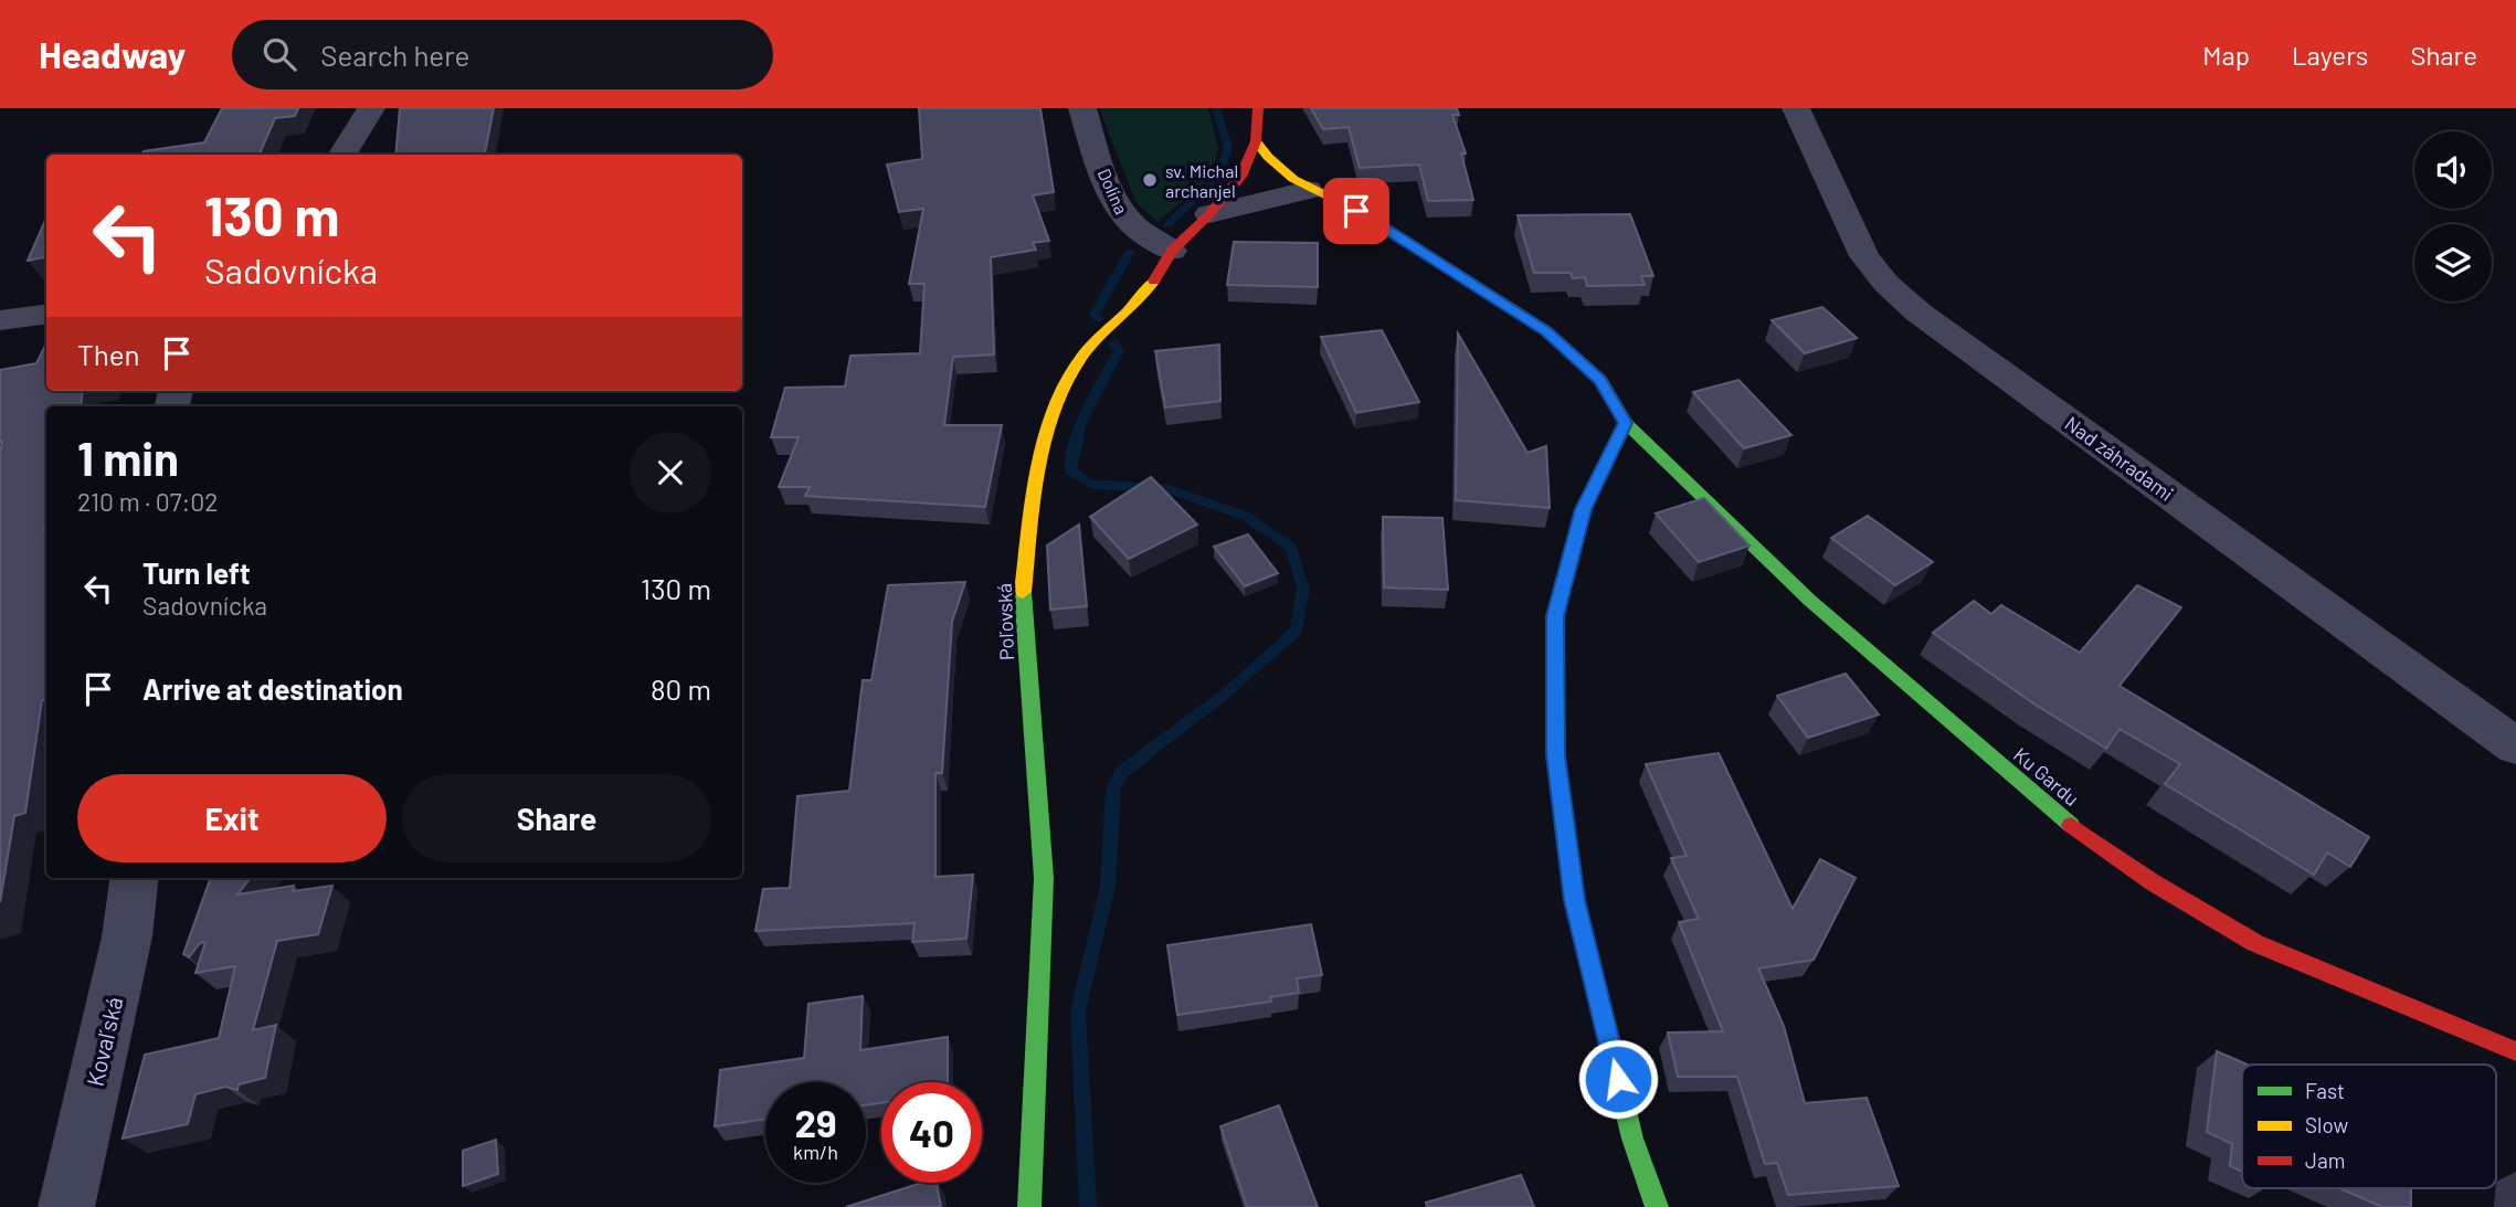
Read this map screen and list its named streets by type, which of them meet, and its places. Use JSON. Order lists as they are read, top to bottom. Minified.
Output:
{"streets":{"street":["Dolina","Nad záhradami","Poľovská","Ku Gardu","Kovaľská"]},"crossings":[["Dolina","Poľovská"],["Poľovská","Ku Gardu"]],"places":["sv. Michal archanjel"],"legend":["Fast","Slow","Jam"],"page":{"header":"Headway","search":"Search here","nav":["Map","Layers","Share"],"turn":["130 m","Sadovnícka"],"then":"Then","heading":["1 min","210 m · 07:02"],"list":[{"name":"Turn left","note":"Sadovnícka","value":"130 m"},{"name":"Arrive at destination","value":"80 m"}],"buttons":["Exit","Share"],"speed":"29 km/h","limit":"40"}}
